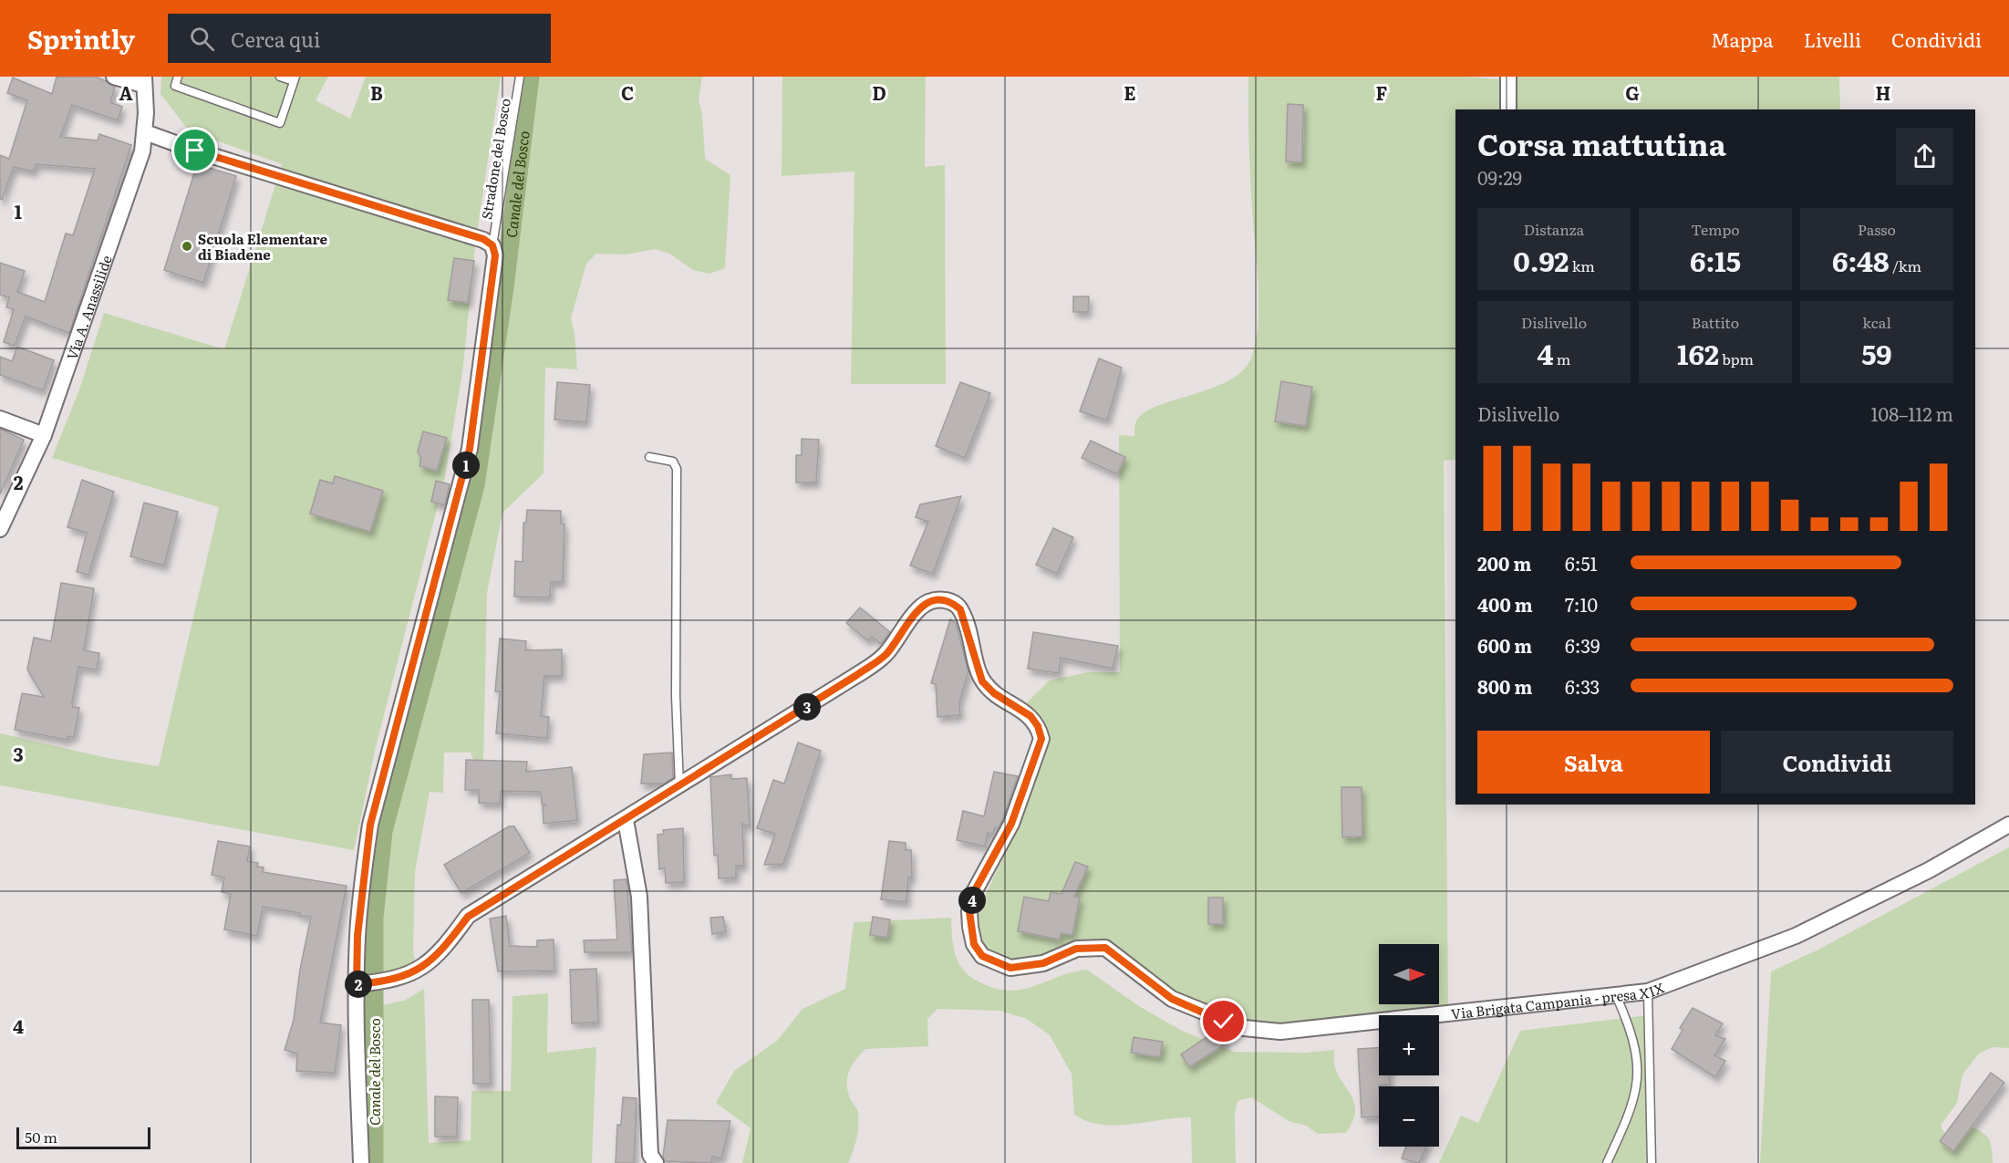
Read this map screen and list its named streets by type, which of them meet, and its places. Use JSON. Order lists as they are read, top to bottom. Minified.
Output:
{"streets":{"street":["Via A. Anassilide","Via Brigata Campania - presa XIX"],"lane":["Stradone del Bosco"]},"water":["Canale del Bosco"],"places":["Scuola Elementare di Biadene"],"scale_bar":"50 m","north":"right","page":{"header":"Sprintly","search":"Cerca qui","nav":["Mappa","Livelli","Condividi"],"heading":["Corsa mattutina","09:29"],"stats":[["Distanza","0.92 km"],["Tempo","6:15"],["Passo","6:48 /km"],["Dislivello","4 m"],["Battito","162 bpm"],["kcal","59"]],"chart":["Dislivello","108–112 m"],"pins":["1","3","4","2"],"list":[{"name":"200 m","note":"6:51"},{"name":"400 m","note":"7:10"},{"name":"600 m","note":"6:39"},{"name":"800 m","note":"6:33"}],"buttons":["Salva","Condividi"],"map_buttons":["+","−"],"scale":"50 m"},"grid":{"columns":["A","B","C","D","E","F","G","H"],"rows":["1","2","3","4"]}}
